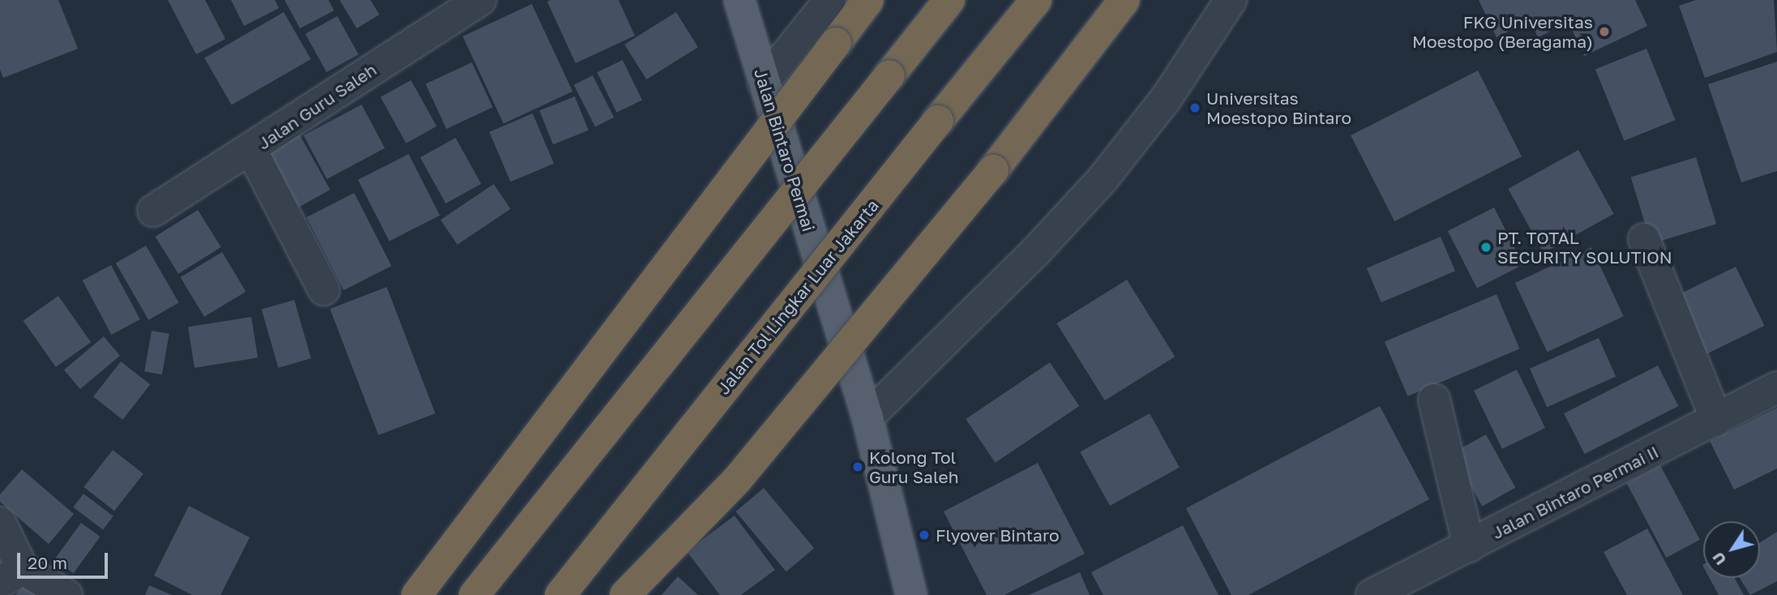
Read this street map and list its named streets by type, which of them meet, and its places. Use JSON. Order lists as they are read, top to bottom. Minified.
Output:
{"streets":{"highway":["Jalan Tol Lingkar Luar Jakarta"],"main road":["Jalan Bintaro Permai"],"street":["Jalan Guru Saleh","Jalan Bintaro Permai II"]},"places":["FKG Universitas Moestopo (Beragama)","Universitas Moestopo Bintaro","PT. TOTAL SECURITY SOLUTION","Kolong Tol Guru Saleh","Flyover Bintaro"],"scale_bar":"20 m","north":"bottom left"}
